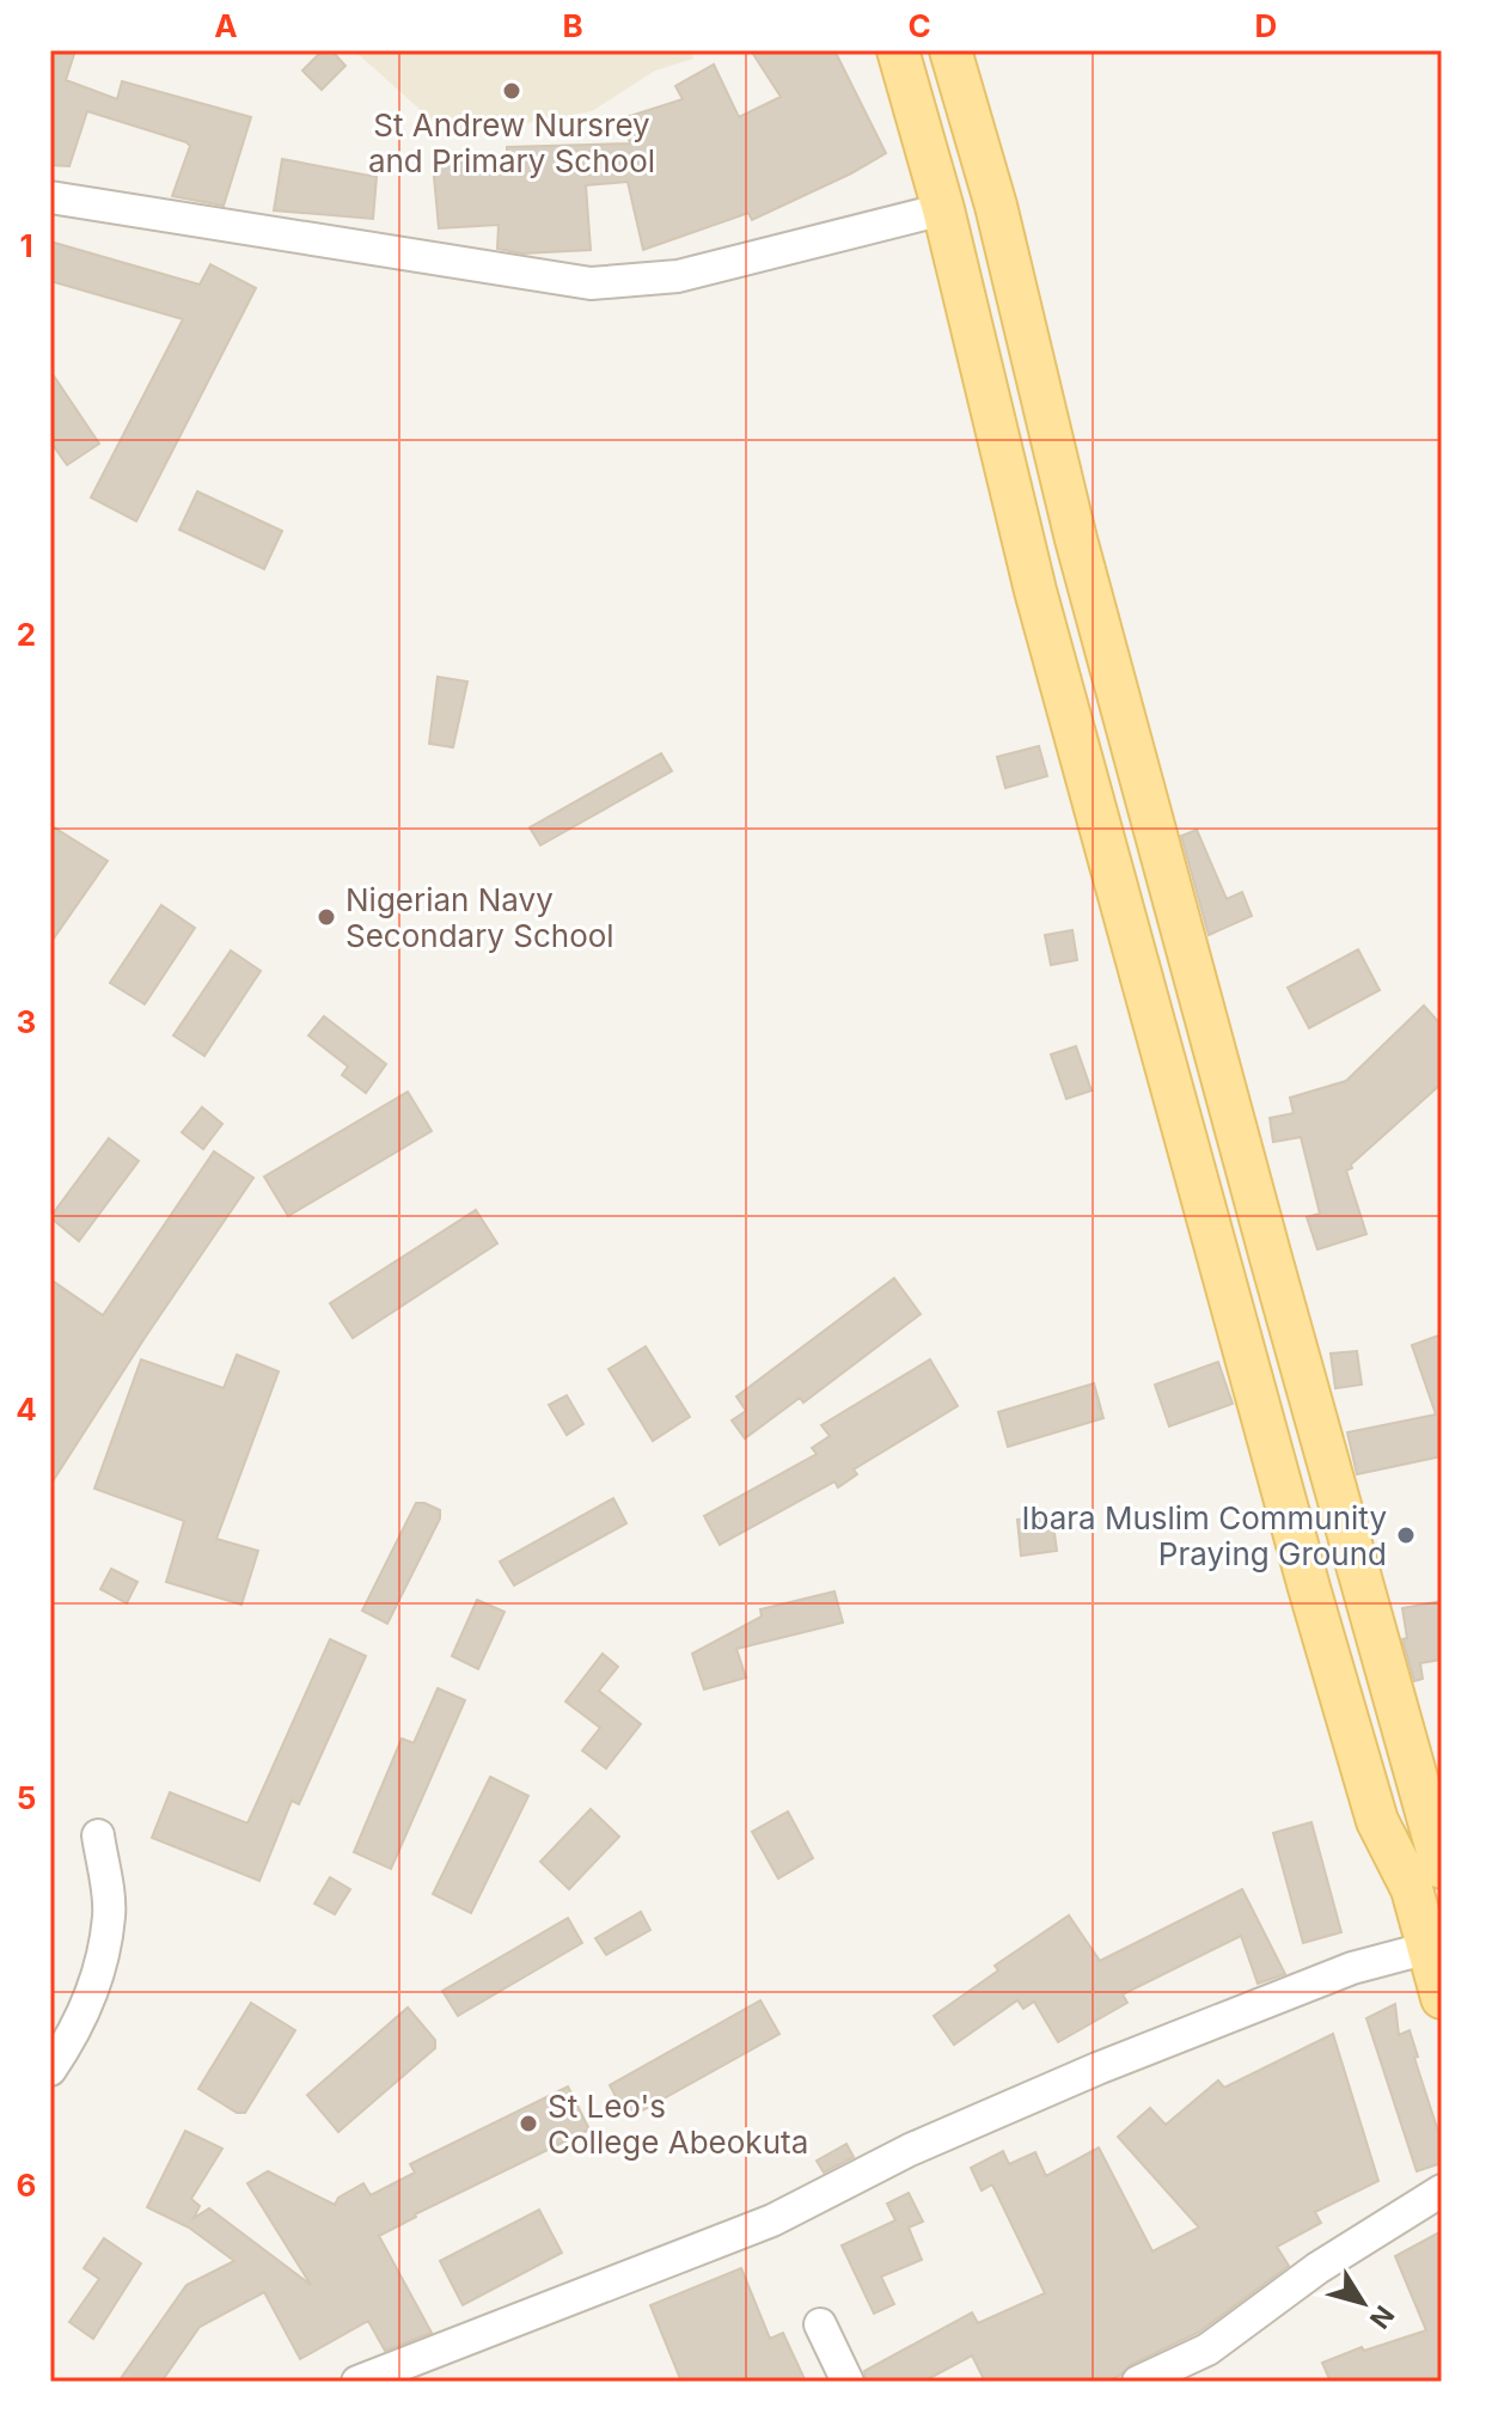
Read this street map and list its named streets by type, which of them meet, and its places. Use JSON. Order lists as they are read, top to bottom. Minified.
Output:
{"places":["St Andrew Nursrey and Primary School","Nigerian Navy Secondary School","Ibara Muslim Community Praying Ground","St Leo's College Abeokuta"],"north":"bottom right","grid":{"columns":["A","B","C","D"],"rows":["1","2","3","4","5","6"]}}
